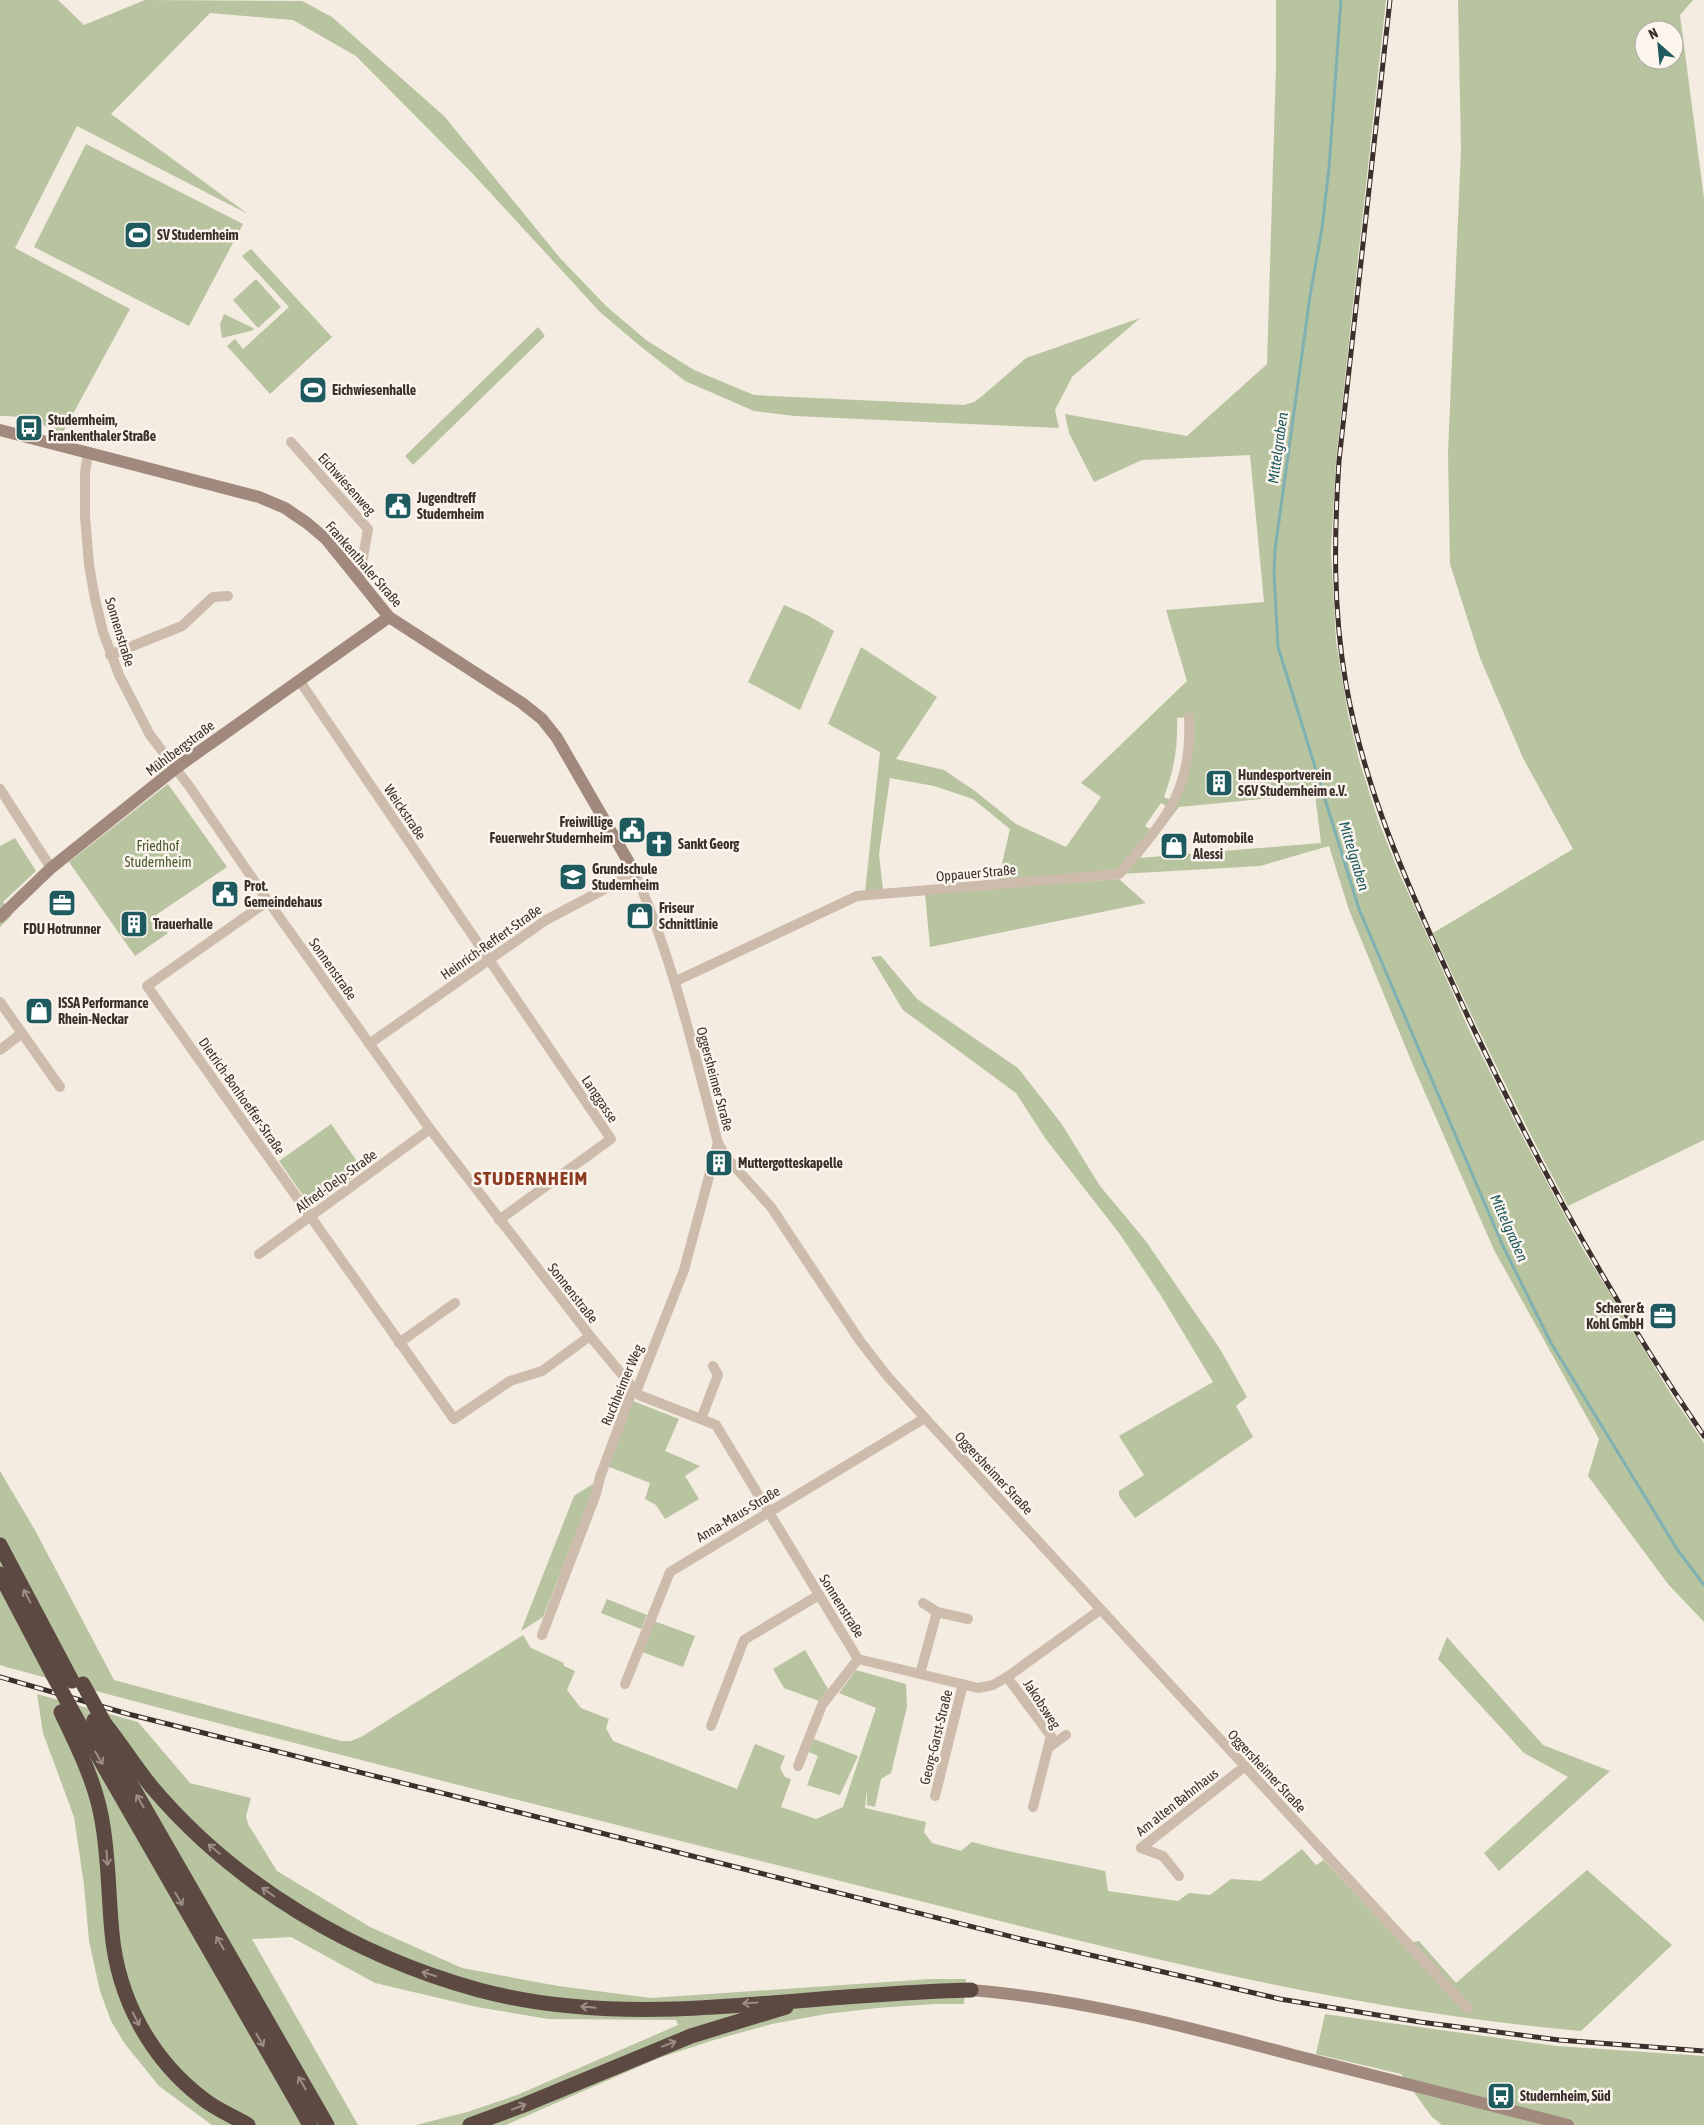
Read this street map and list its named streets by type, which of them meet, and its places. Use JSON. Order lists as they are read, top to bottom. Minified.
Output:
{"streets":{"street":["Eichwiesenweg","Frankenthaler Straße","Sonnenstraße","Mühlbergstraße","Weickstraße","Oppauer Straße","Heinrich-Reffert-Straße","Oggersheimer Straße","Dietrich-Bonhoeffer-Straße","Langgasse","Alfred-Delp-Straße","Ruchheimer Weg","Anna-Maus-Straße","Jakobsweg","Georg-Garst-Straße","Am alten Bahnhaus"]},"crossings":[["Eichwiesenweg","Frankenthaler Straße"],["Frankenthaler Straße","Sonnenstraße"],["Frankenthaler Straße","Mühlbergstraße"],["Frankenthaler Straße","Heinrich-Reffert-Straße"],["Frankenthaler Straße","Oggersheimer Straße"],["Sonnenstraße","Mühlbergstraße"],["Sonnenstraße","Heinrich-Reffert-Straße"],["Sonnenstraße","Oggersheimer Straße"],["Sonnenstraße","Dietrich-Bonhoeffer-Straße"],["Sonnenstraße","Langgasse"],["Sonnenstraße","Alfred-Delp-Straße"],["Sonnenstraße","Ruchheimer Weg"],["Sonnenstraße","Anna-Maus-Straße"],["Sonnenstraße","Jakobsweg"],["Sonnenstraße","Georg-Garst-Straße"],["Mühlbergstraße","Weickstraße"],["Weickstraße","Heinrich-Reffert-Straße"],["Weickstraße","Langgasse"],["Oppauer Straße","Oggersheimer Straße"],["Heinrich-Reffert-Straße","Oggersheimer Straße"],["Heinrich-Reffert-Straße","Langgasse"],["Oggersheimer Straße","Ruchheimer Weg"],["Oggersheimer Straße","Anna-Maus-Straße"],["Oggersheimer Straße","Am alten Bahnhaus"],["Dietrich-Bonhoeffer-Straße","Alfred-Delp-Straße"]],"districts":["STUDERNHEIM"],"water":["Mittelgraben"],"parks":["Friedhof Studernheim"],"places":{"sports":["SV Studernheim","Eichwiesenhalle"],"bus stop":["Studernheim, Frankenthaler Straße","Studernheim, Süd"],"public building":["Jugendtreff Studernheim","Freiwillige Feuerwehr Studernheim","Prot. Gemeindehaus"],"building":["Hundesportverein SGV Studernheim e.V.","Trauerhalle","Muttergotteskapelle"],"church":["Sankt Georg"],"shop":["Automobile Alessi","Friseur Schnittlinie","ISSA Performance Rhein-Neckar"],"school or university":["Grundschule Studernheim"],"office":["FDU Hotrunner","Scherer & Kohl GmbH"]},"north":"top left"}
